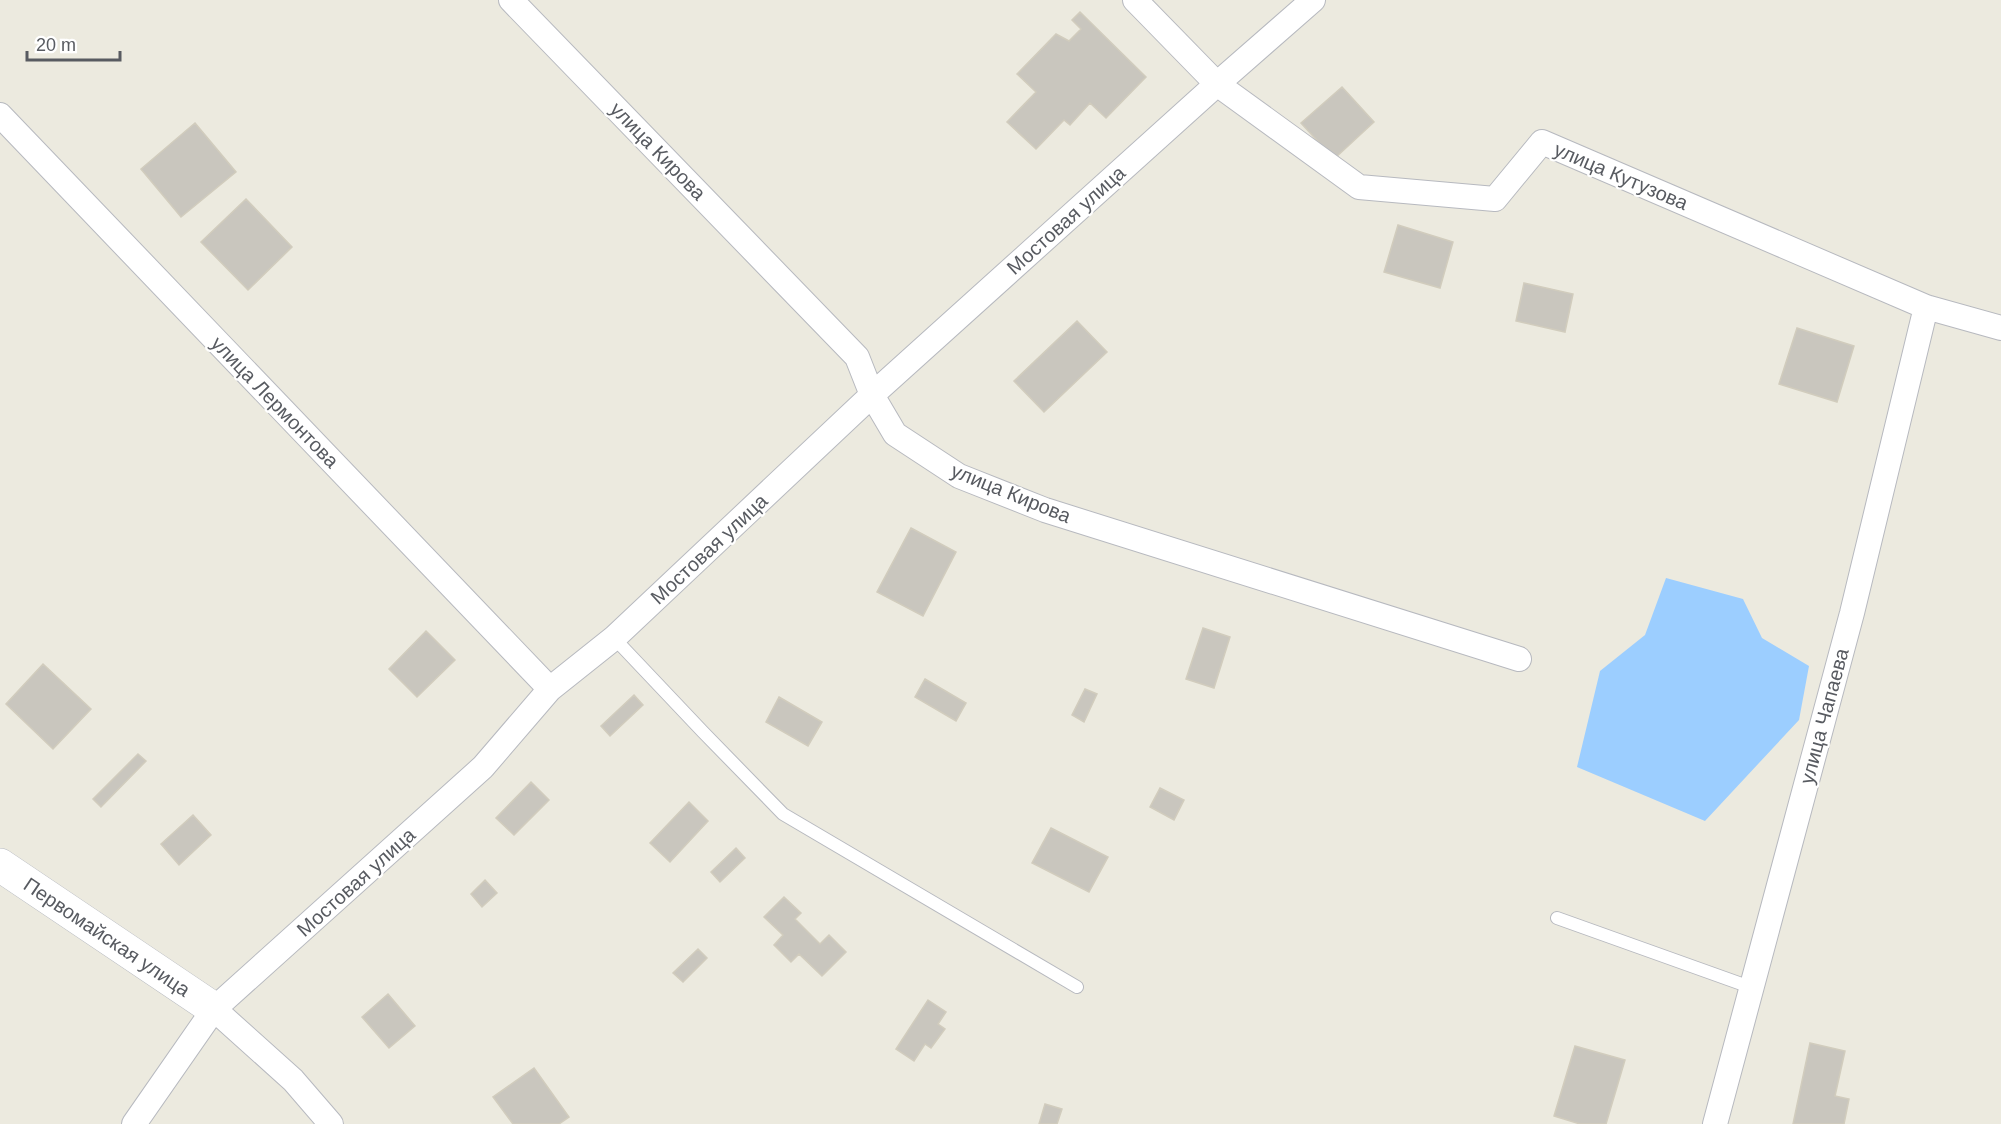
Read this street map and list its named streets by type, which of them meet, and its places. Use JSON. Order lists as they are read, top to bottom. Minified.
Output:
{"streets":{"street":["улица Кирова","улица Кутузова","Мостовая улица","улица Лермонтова","улица Чапаева","Первомайская улица"]},"crossings":[["улица Кирова","Мостовая улица"],["улица Кутузова","Мостовая улица"],["улица Кутузова","улица Чапаева"],["Мостовая улица","улица Лермонтова"],["Мостовая улица","Первомайская улица"]],"scale_bar":"20 m"}
